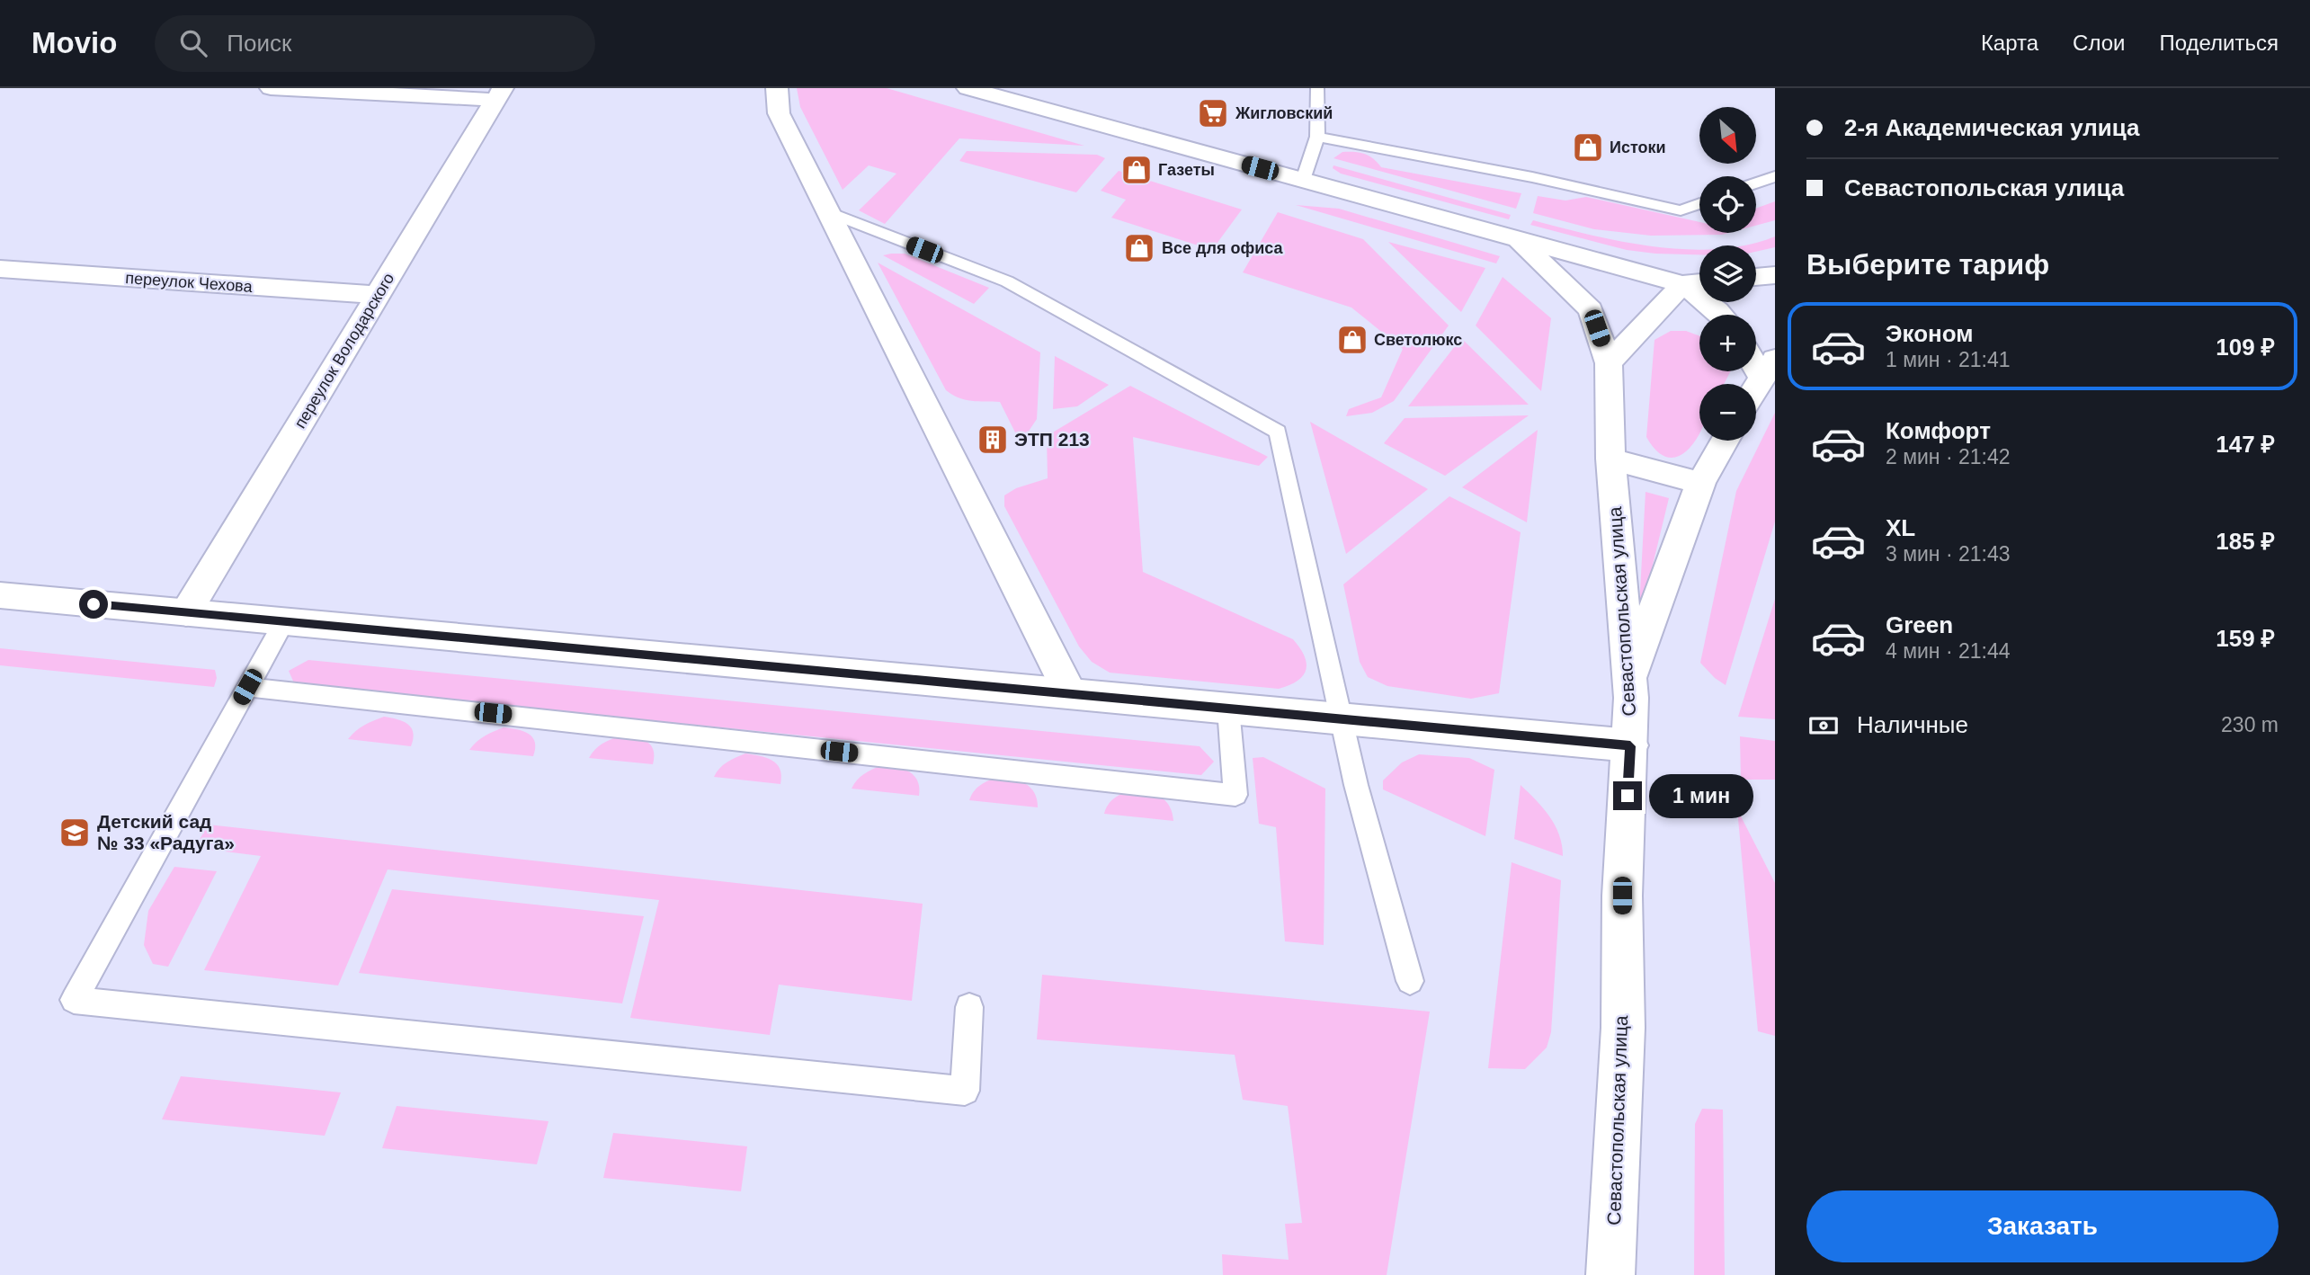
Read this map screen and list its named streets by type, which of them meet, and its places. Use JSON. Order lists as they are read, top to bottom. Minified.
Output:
{"streets":{"street":["переулок Чехова","переулок Володарского","Севастопольская улица"]},"crossings":[["переулок Чехова","переулок Володарского"]],"places":{"supermarket":["Жигловский"],"shop":["Истоки","Газеты","Все для офиса","Светолюкс"],"building":["ЭТП 213"],"school or university":["Детский сад № 33 «Радуга»"]},"north":"bottom right","page":{"header":"Movio","search":"Поиск","nav":["Карта","Слои","Поделиться"],"banner":["2-я Академическая улица","Севастопольская улица"],"map_buttons":["+","−"],"heading":"Выберите тариф","list":[{"name":"Эконом","note":"1 мин · 21:41","value":"109 ₽"},{"name":"Комфорт","note":"2 мин · 21:42","value":"147 ₽"},{"name":"XL","note":"3 мин · 21:43","value":"185 ₽"},{"name":"Green","note":"4 мин · 21:44","value":"159 ₽"}],"pay":["Наличные","230 m"],"bubble":"1 мин","buttons":"Заказать"}}
